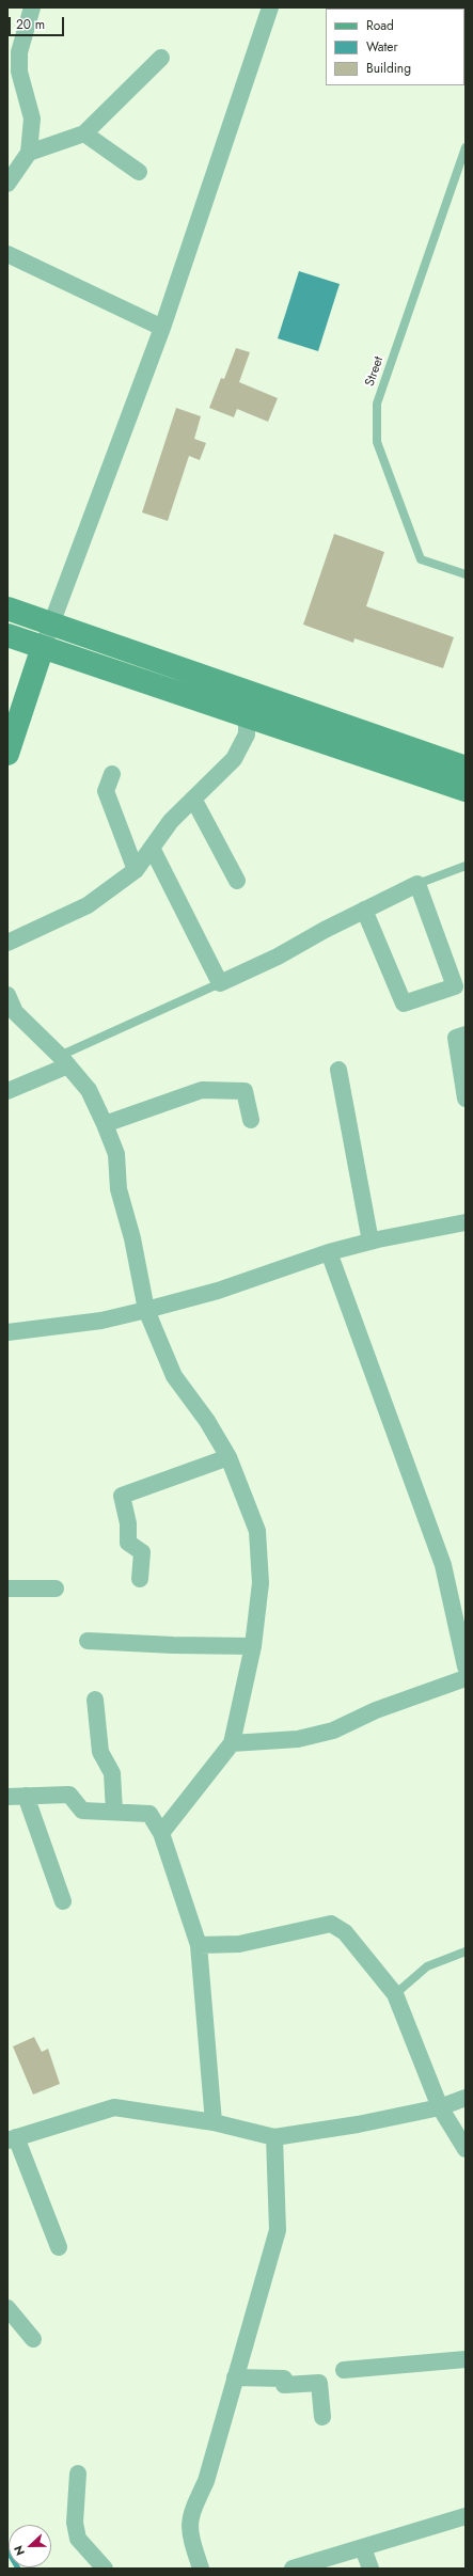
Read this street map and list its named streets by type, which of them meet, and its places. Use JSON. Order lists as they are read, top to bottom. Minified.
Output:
{"streets":{"lane":["Street"]},"legend":["Road","Water","Building"],"scale_bar":"20 m","north":"left"}
